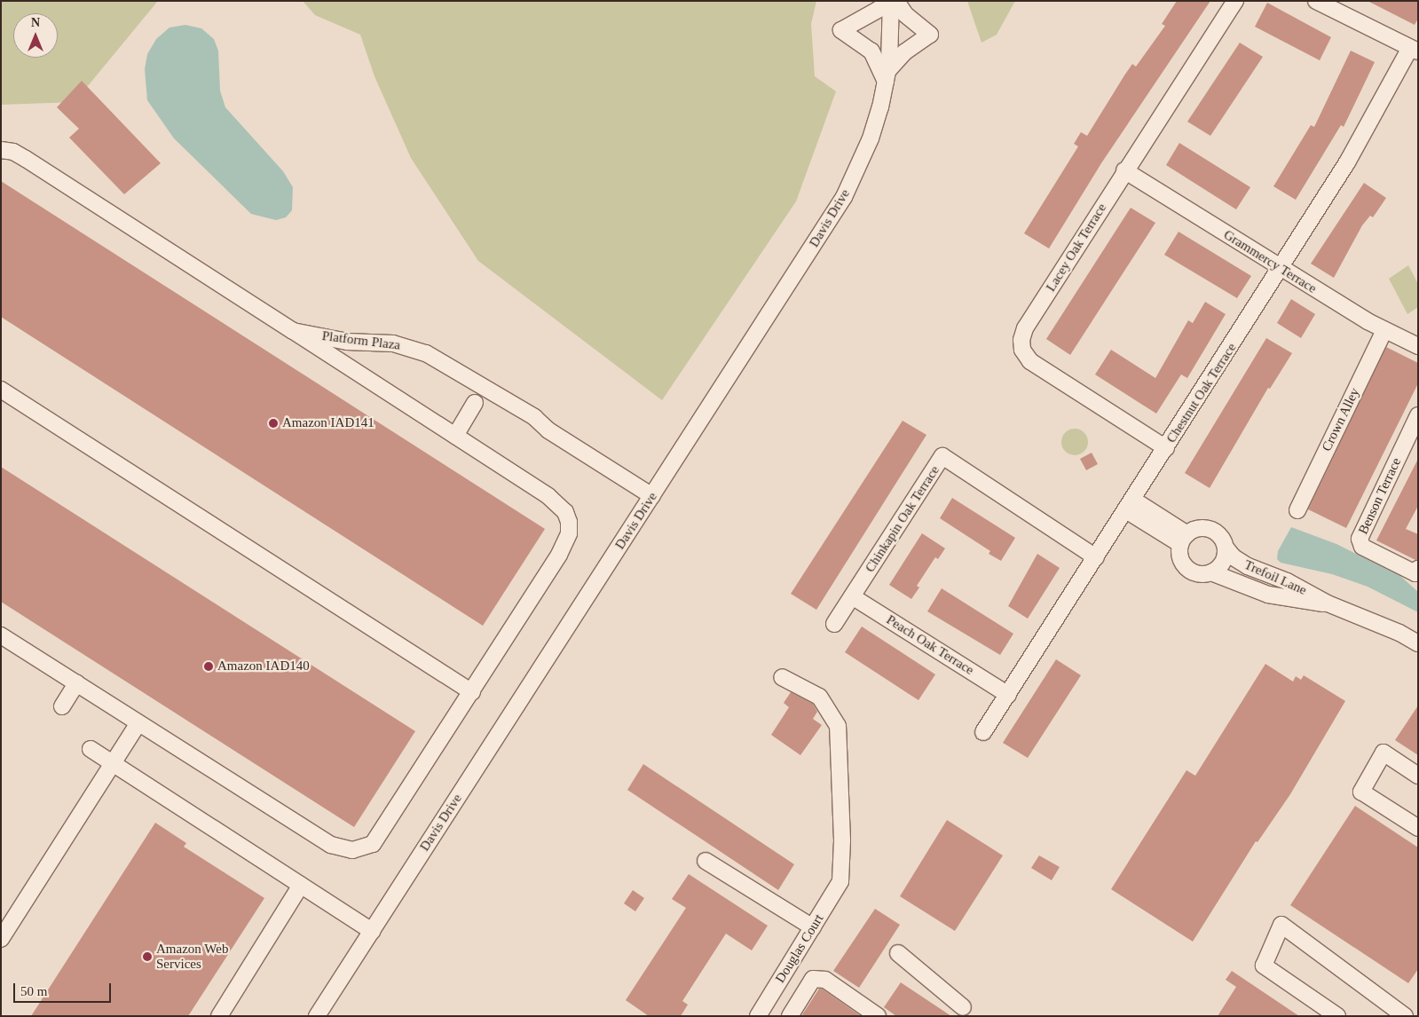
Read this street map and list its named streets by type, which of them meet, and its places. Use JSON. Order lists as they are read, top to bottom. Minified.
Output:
{"streets":{"street":["Davis Drive","Lacey Oak Terrace","Grammercy Terrace","Platform Plaza","Chestnut Oak Terrace","Crown Alley","Benson Terrace","Chinkapin Oak Terrace","Trefoil Lane","Peach Oak Terrace","Douglas Court"]},"crossings":[["Davis Drive","Platform Plaza"],["Lacey Oak Terrace","Grammercy Terrace"],["Lacey Oak Terrace","Chestnut Oak Terrace"],["Grammercy Terrace","Chestnut Oak Terrace"],["Grammercy Terrace","Crown Alley"],["Chestnut Oak Terrace","Chinkapin Oak Terrace"],["Chestnut Oak Terrace","Peach Oak Terrace"],["Chinkapin Oak Terrace","Peach Oak Terrace"]],"places":["Amazon IAD141","Amazon IAD140","Amazon Web Services"],"scale_bar":"50 m","north":"top"}
